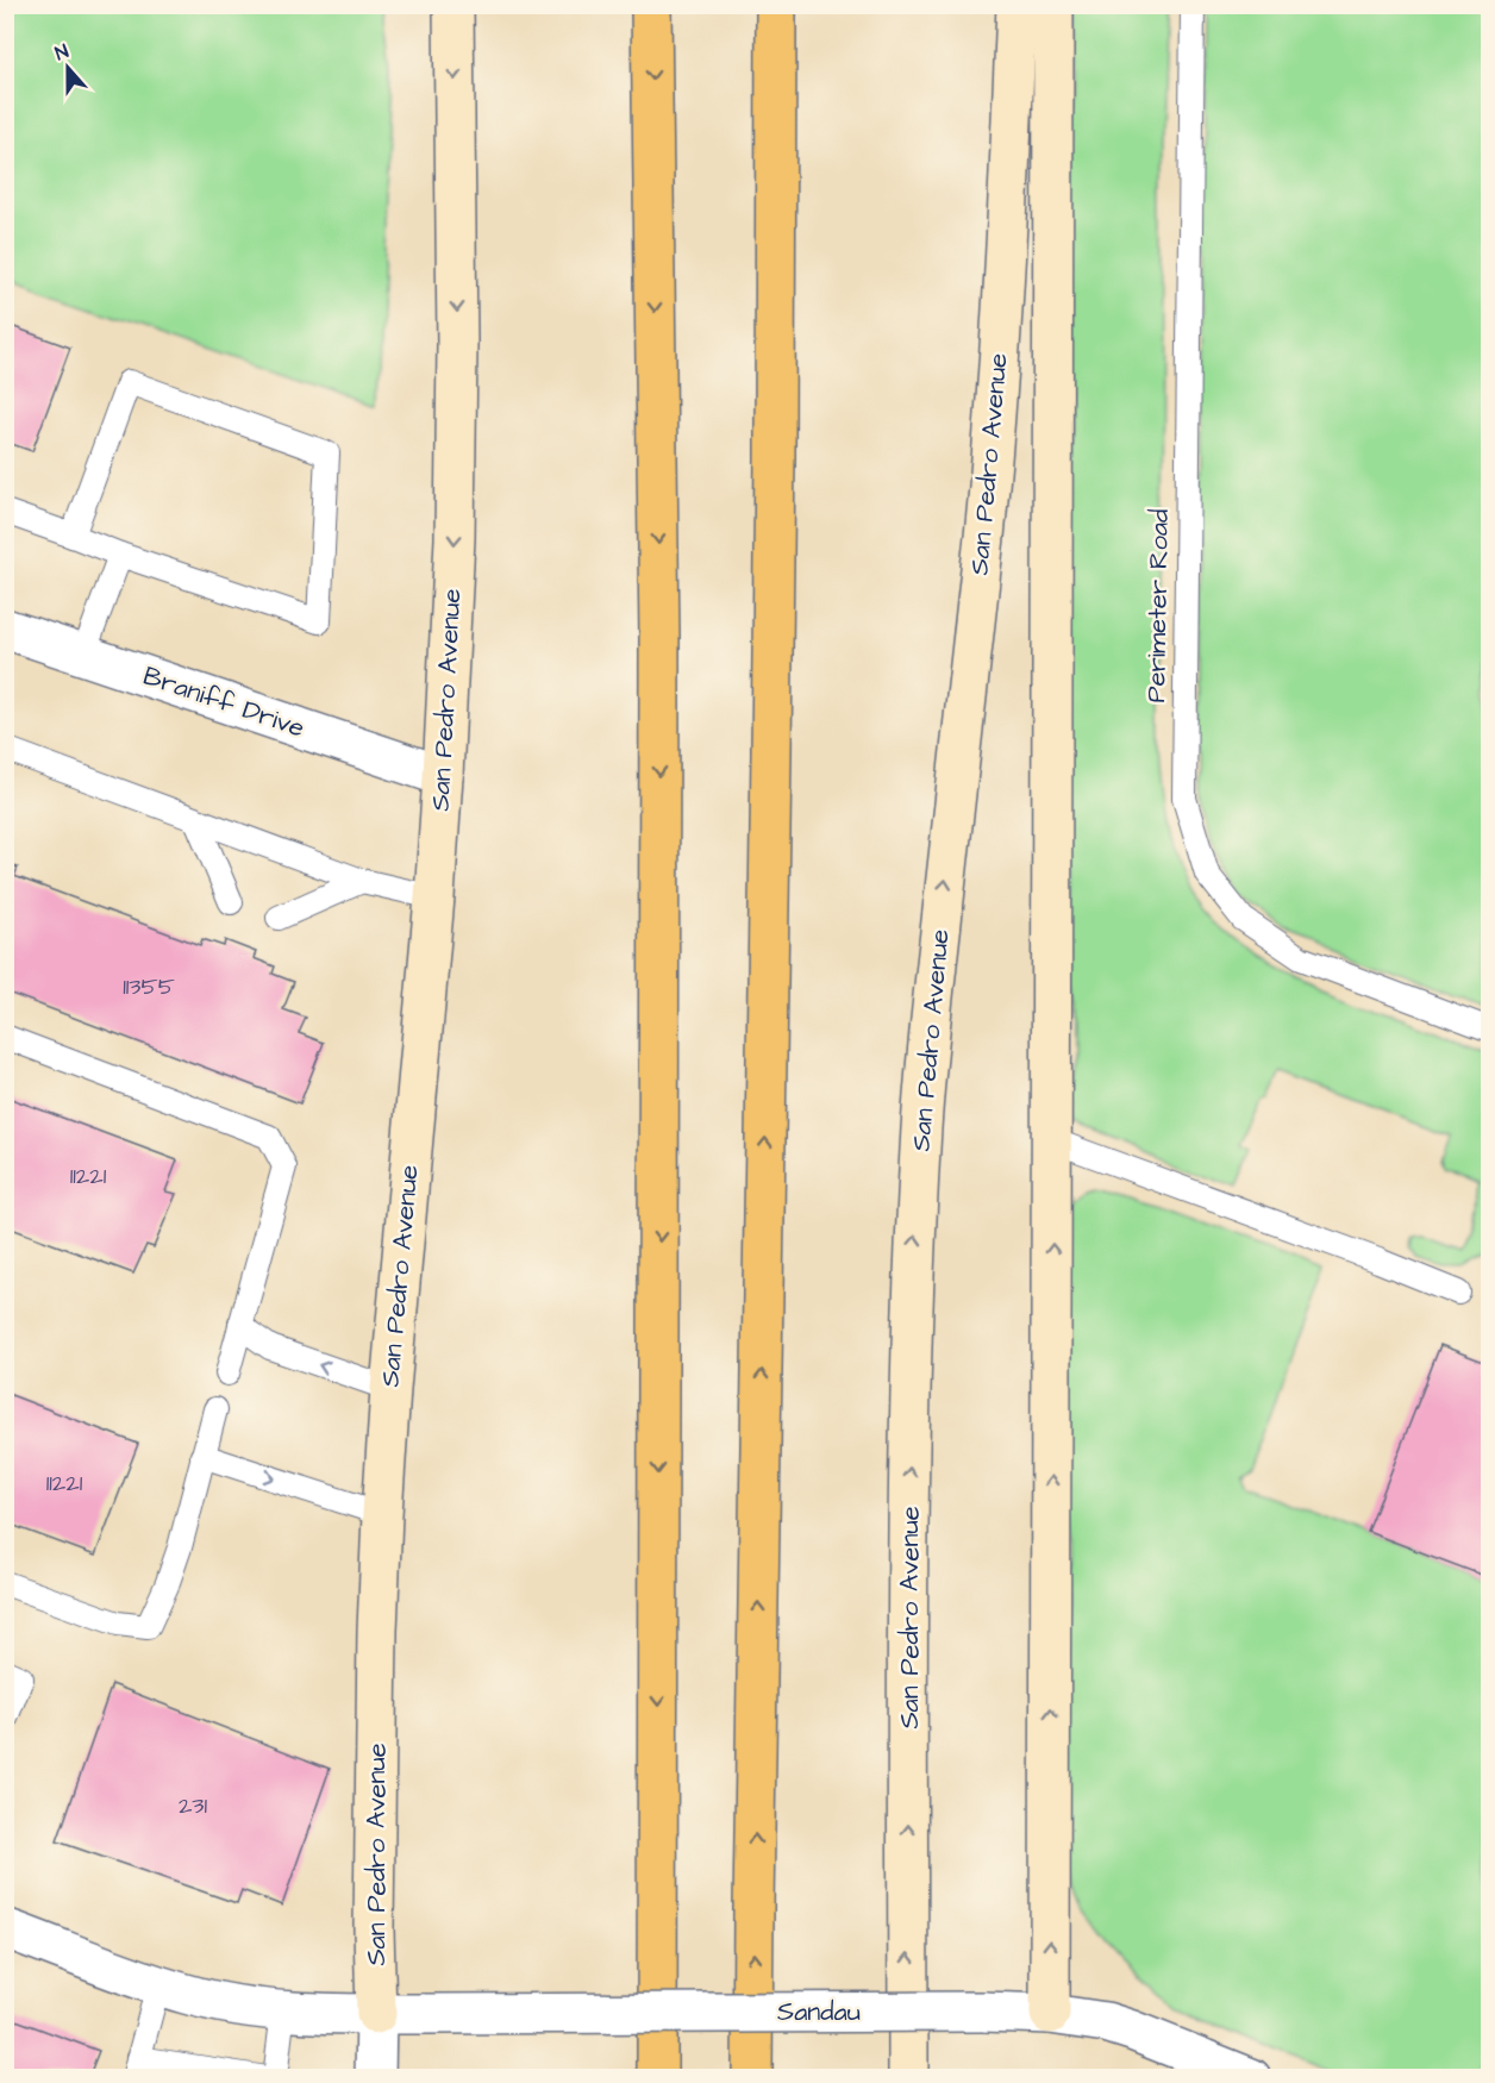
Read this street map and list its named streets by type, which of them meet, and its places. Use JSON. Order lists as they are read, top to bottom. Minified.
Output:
{"streets":{"main road":["San Pedro Avenue"],"street":["Braniff Drive","Sandau"],"lane":["Perimeter Road"]},"crossings":[["San Pedro Avenue","Braniff Drive"],["San Pedro Avenue","Sandau"]],"house_numbers":["11355","11221","11221","231"],"north":"top"}
